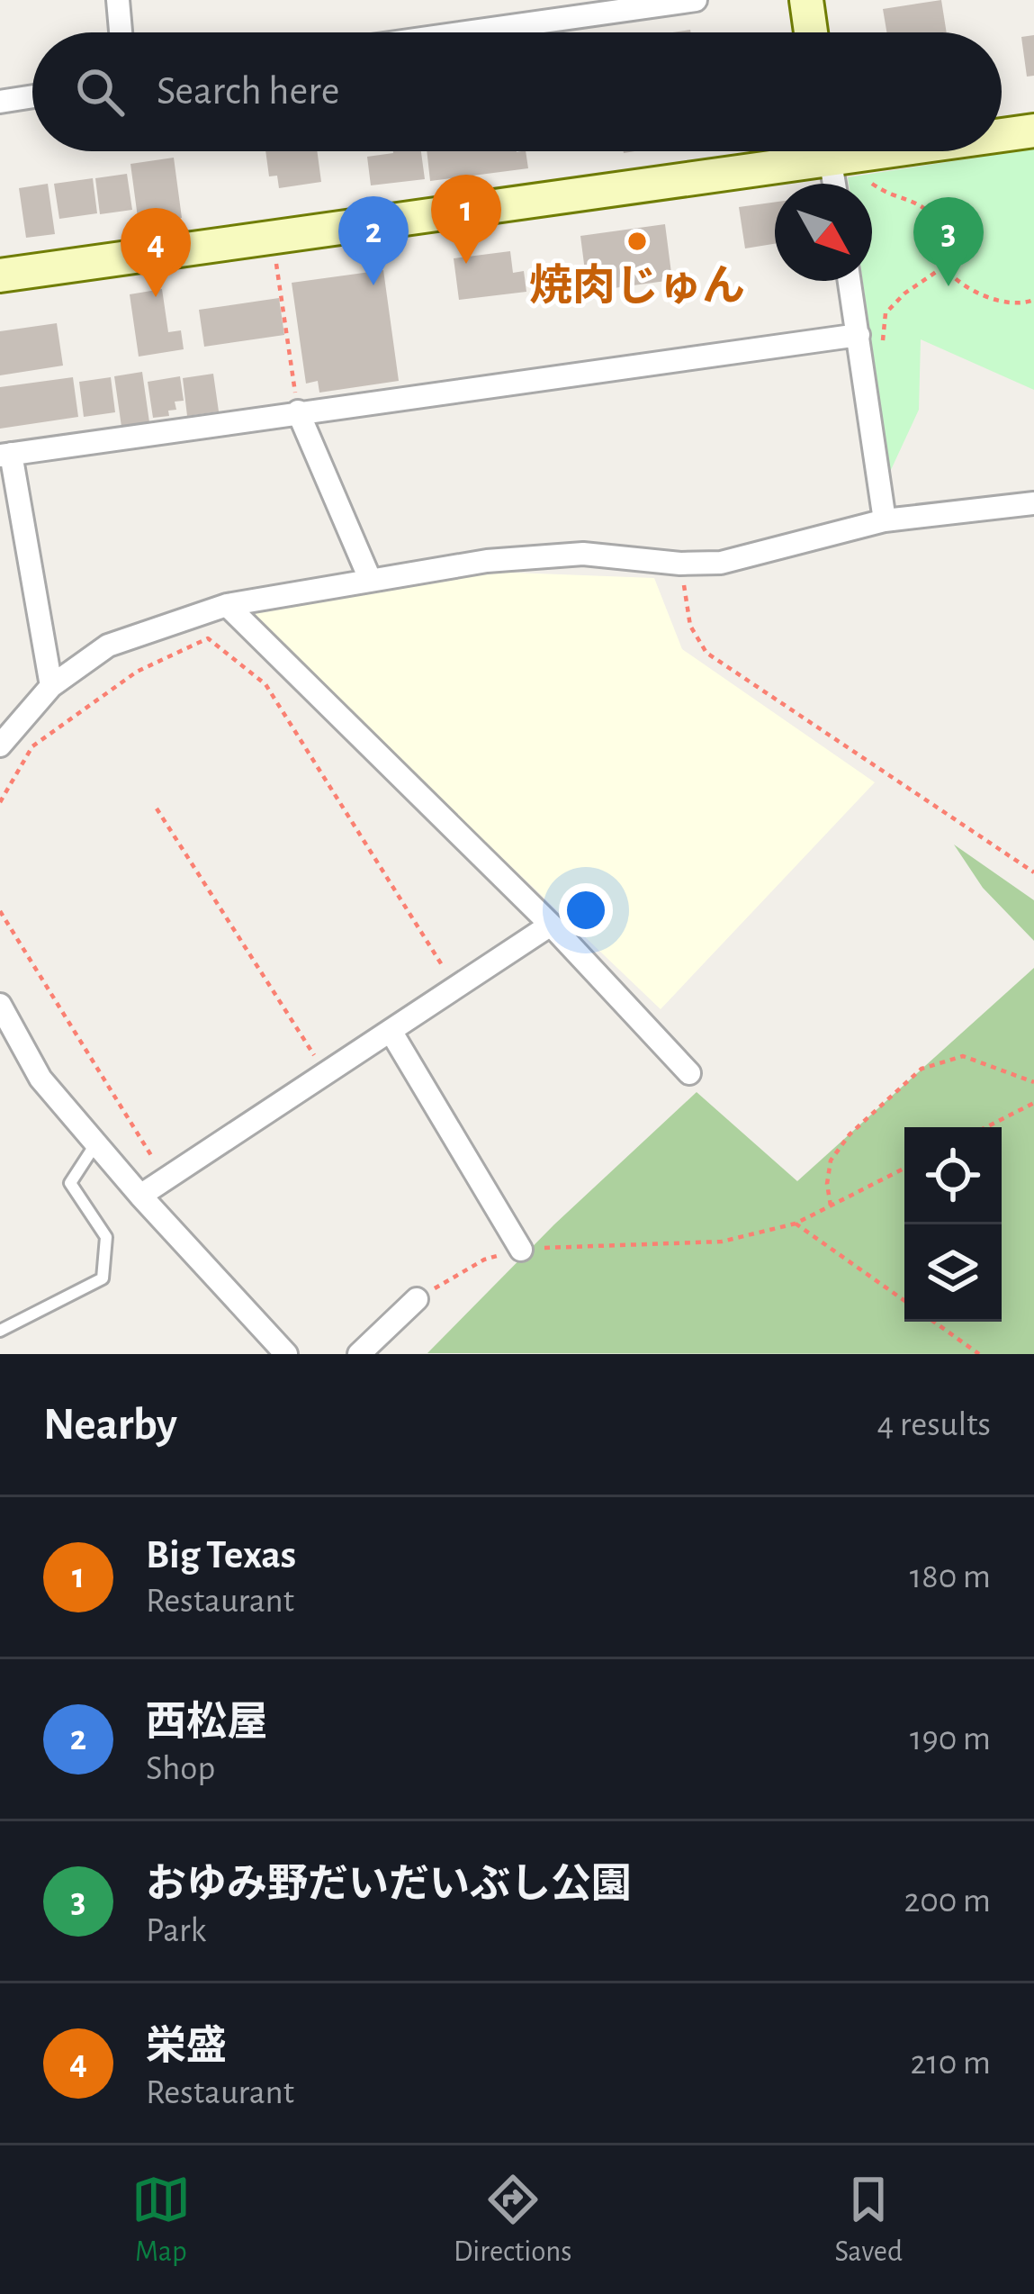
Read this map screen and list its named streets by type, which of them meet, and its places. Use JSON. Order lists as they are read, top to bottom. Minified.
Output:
{"places":["焼肉じゅん"],"north":"bottom right","page":{"search":"Search here","pins":["1","2","3","4"],"heading":["Nearby","4 results"],"list":[{"mark":"1","name":"Big Texas","note":"Restaurant","value":"180 m"},{"mark":"2","name":"西松屋","note":"Shop","value":"190 m"},{"mark":"3","name":"おゆみ野だいだいぶし公園","note":"Park","value":"200 m"},{"mark":"4","name":"栄盛","note":"Restaurant","value":"210 m"}],"nav":["Map","Directions","Saved"]}}
